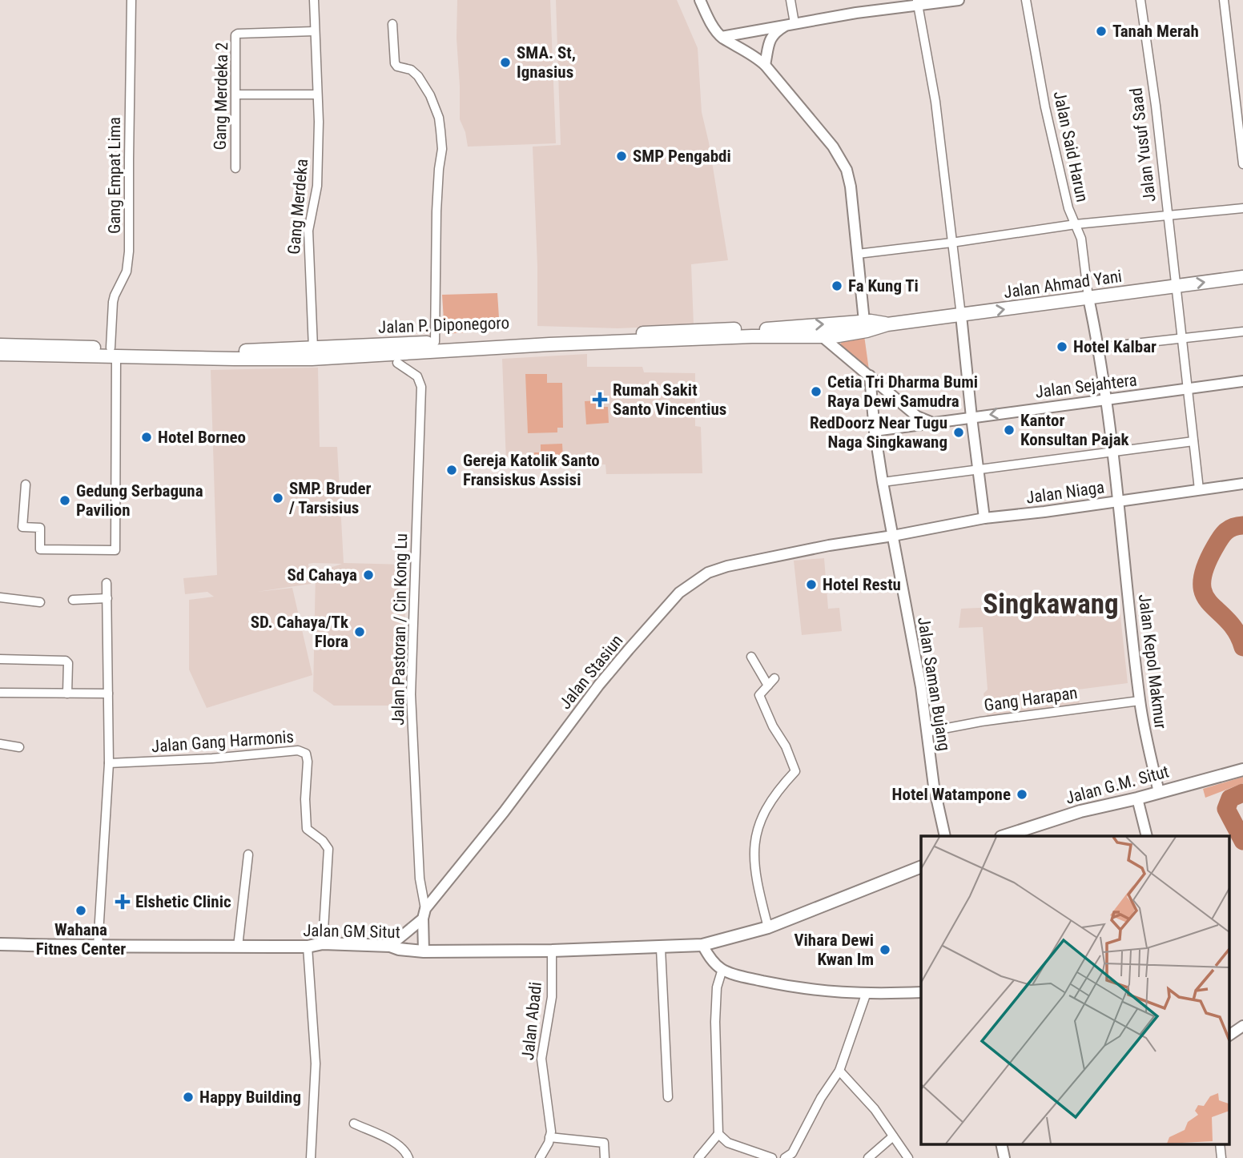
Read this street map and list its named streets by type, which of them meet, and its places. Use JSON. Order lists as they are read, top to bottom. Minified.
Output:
{"streets":{"main road":["Jalan Ahmad Yani","Jalan P. Diponegoro","Jalan G.M. Situt","Jalan GM Situt"],"street":["Gang Merdeka 2","Jalan Yusuf Saad","Jalan Said Harun","Gang Empat Lima","Gang Merdeka","Jalan Sejahtera","Jalan Niaga","Jalan Pastoran / Cin Kong Lu","Jalan Kepol Makmur","Jalan Stasiun","Jalan Saman Bujang","Gang Harapan","Jalan Gang Harmonis","Jalan Abadi"]},"crossings":[["Gang Merdeka 2","Gang Merdeka"],["Jalan Yusuf Saad","Jalan Ahmad Yani"],["Jalan Yusuf Saad","Jalan Sejahtera"],["Jalan Yusuf Saad","Jalan Niaga"],["Jalan Said Harun","Jalan Ahmad Yani"],["Jalan Said Harun","Jalan Kepol Makmur"],["Gang Empat Lima","Jalan P. Diponegoro"],["Gang Merdeka","Jalan P. Diponegoro"],["Jalan Ahmad Yani","Jalan P. Diponegoro"],["Jalan Ahmad Yani","Jalan Kepol Makmur"],["Jalan Sejahtera","Jalan Kepol Makmur"],["Jalan Sejahtera","Jalan Saman Bujang"],["Jalan Niaga","Jalan Kepol Makmur"],["Jalan Niaga","Jalan Stasiun"],["Jalan Niaga","Jalan Saman Bujang"],["Jalan Pastoran / Cin Kong Lu","Jalan Stasiun"],["Jalan Kepol Makmur","Gang Harapan"],["Jalan Kepol Makmur","Jalan G.M. Situt"],["Jalan Stasiun","Jalan Saman Bujang"],["Jalan Stasiun","Jalan GM Situt"],["Jalan Saman Bujang","Gang Harapan"],["Jalan Gang Harmonis","Jalan GM Situt"],["Jalan GM Situt","Jalan Abadi"]],"one_way":["Jalan Ahmad Yani"],"districts":["Singkawang"],"places":{"other":["Tanah Merah","SMA. St, Ignasius","SMP Pengabdi","Fa Kung Ti","Hotel Kalbar","Cetia Tri Dharma Bumi Raya Dewi Samudra","Kantor Konsultan Pajak","RedDoorz Near Tugu Naga Singkawang","Hotel Borneo","Gereja Katolik Santo Fransiskus Assisi","SMP. Bruder / Tarsisius","Gedung Serbaguna Pavilion","Sd Cahaya","Hotel Restu","SD. Cahaya/Tk Flora","Hotel Watampone","Wahana Fitnes Center","Vihara Dewi Kwan Im","Happy Building"],"health":["Rumah Sakit Santo Vincentius","Elshetic Clinic"]}}
